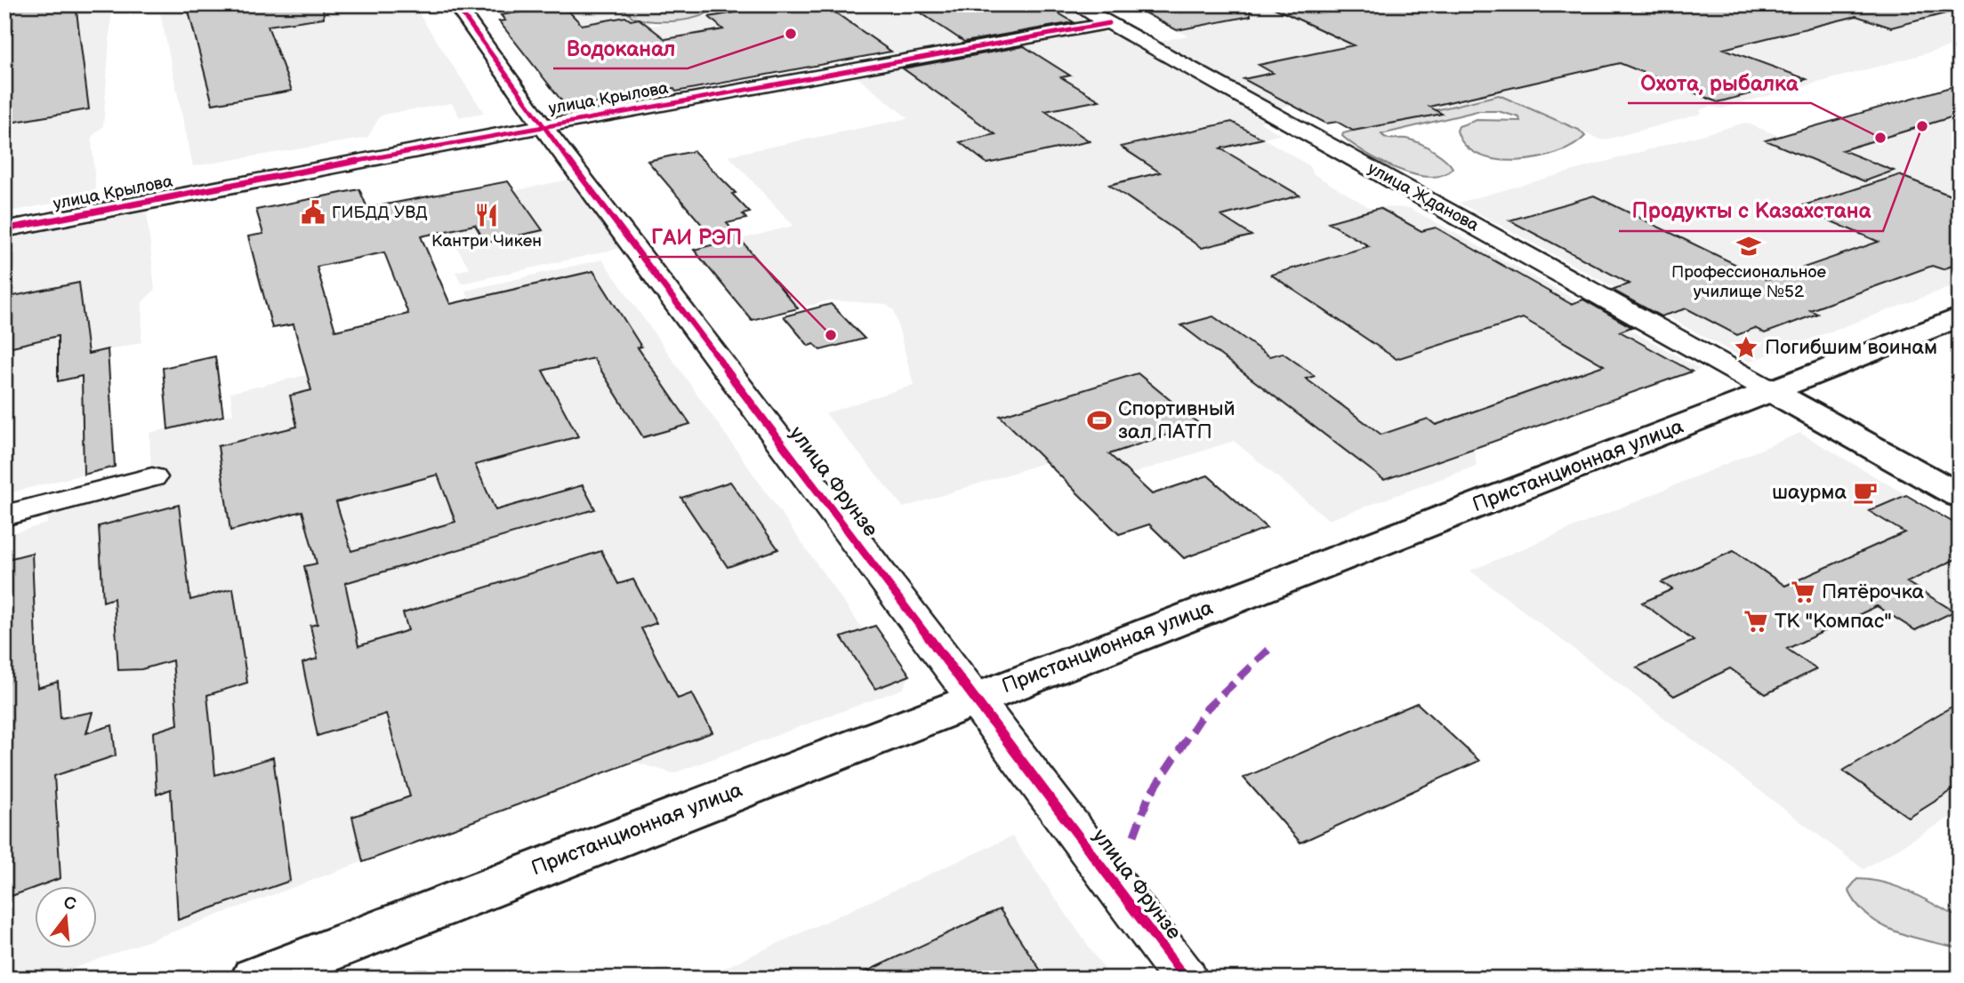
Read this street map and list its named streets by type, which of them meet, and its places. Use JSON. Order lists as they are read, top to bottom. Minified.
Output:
{"streets":{"main road":["Пристанционная улица"],"street":["улица Крылова","улица Жданова","улица Фрунзе"]},"crossings":[["улица Крылова","улица Жданова"],["улица Крылова","улица Фрунзе"],["улица Жданова","Пристанционная улица"],["Пристанционная улица","улица Фрунзе"]],"places":{"other":["Водоканал","Продукты с Казахстана","Охота, рыбалка","ГАИ РЭП"],"public building":["ГИБДД УВД"],"restaurant":["Кантри Чикен"],"school or university":["Профессиональное училище №52"],"place":["Погибшим воинам"],"sports":["Спортивный зал ПАТП"],"cafe":["шаурма"],"supermarket":["Пятёрочка","ТК \"Компас\""]},"north":"top"}
